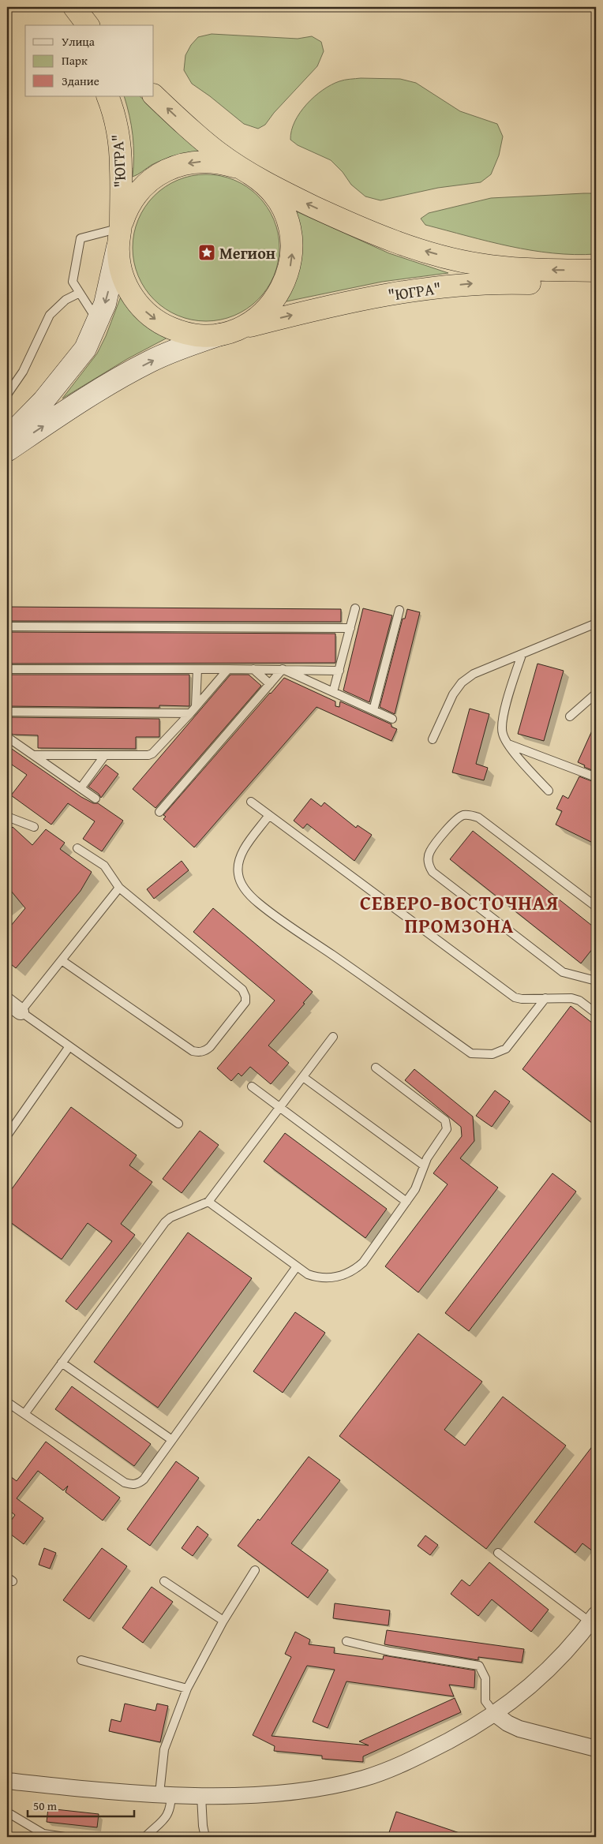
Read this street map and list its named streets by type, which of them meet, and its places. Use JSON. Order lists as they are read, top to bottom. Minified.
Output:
{"streets":{"highway":["\"ЮГРА\""]},"districts":["СЕВЕРО-ВОСТОЧНАЯ ПРОМЗОНА"],"places":{"place":["Мегион"]},"legend":["Улица","Парк","Здание"],"scale_bar":"50 m"}
